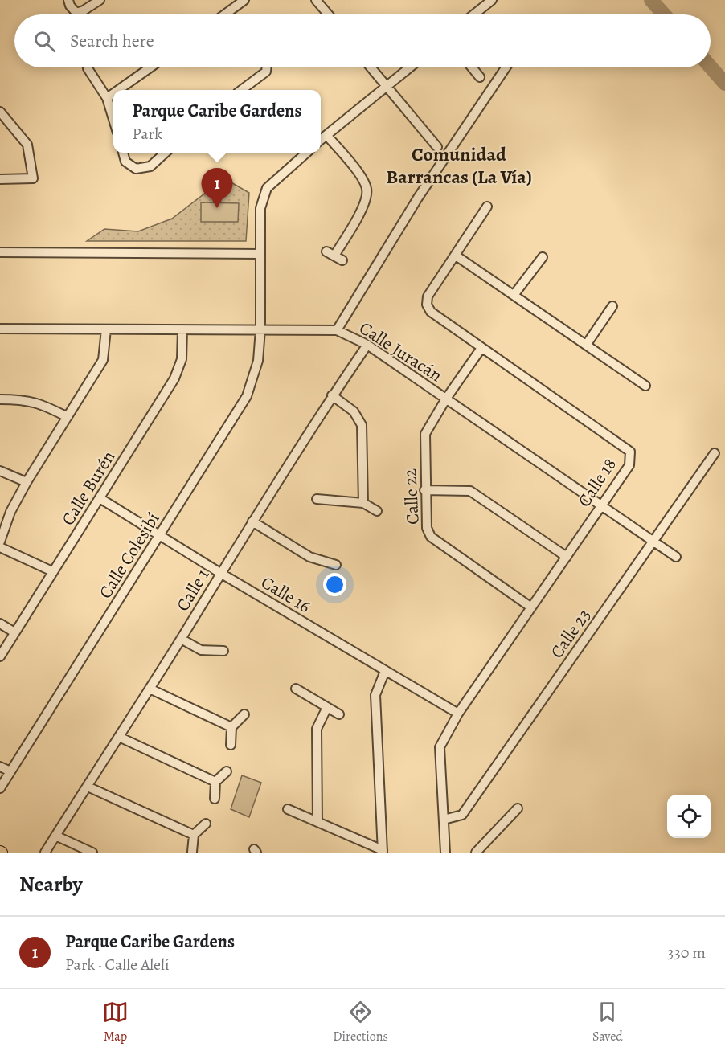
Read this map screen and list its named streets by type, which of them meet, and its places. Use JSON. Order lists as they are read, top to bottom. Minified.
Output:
{"streets":{"street":["Calle Juracán","Calle 18","Calle Burén","Calle 22","Calle Colesibí","Calle 1","Calle 16","Calle 23"]},"crossings":[["Calle Juracán","Calle 18"],["Calle Juracán","Calle Burén"],["Calle Juracán","Calle 22"],["Calle Juracán","Calle Colesibí"],["Calle Juracán","Calle 1"],["Calle Juracán","Calle 23"],["Calle 18","Calle 22"],["Calle 18","Calle 16"],["Calle 18","Calle 23"],["Calle Burén","Calle 16"],["Calle Colesibí","Calle 16"],["Calle 1","Calle 16"]],"districts":["Comunidad Barrancas (La Vía)"],"page":{"search":"Search here","popup":["Parque Caribe Gardens","Park"],"pins":"1","heading":"Nearby","list":[{"mark":"1","name":"Parque Caribe Gardens","note":"Park · Calle Alelí","value":"330 m"}],"nav":["Map","Directions","Saved"]}}
